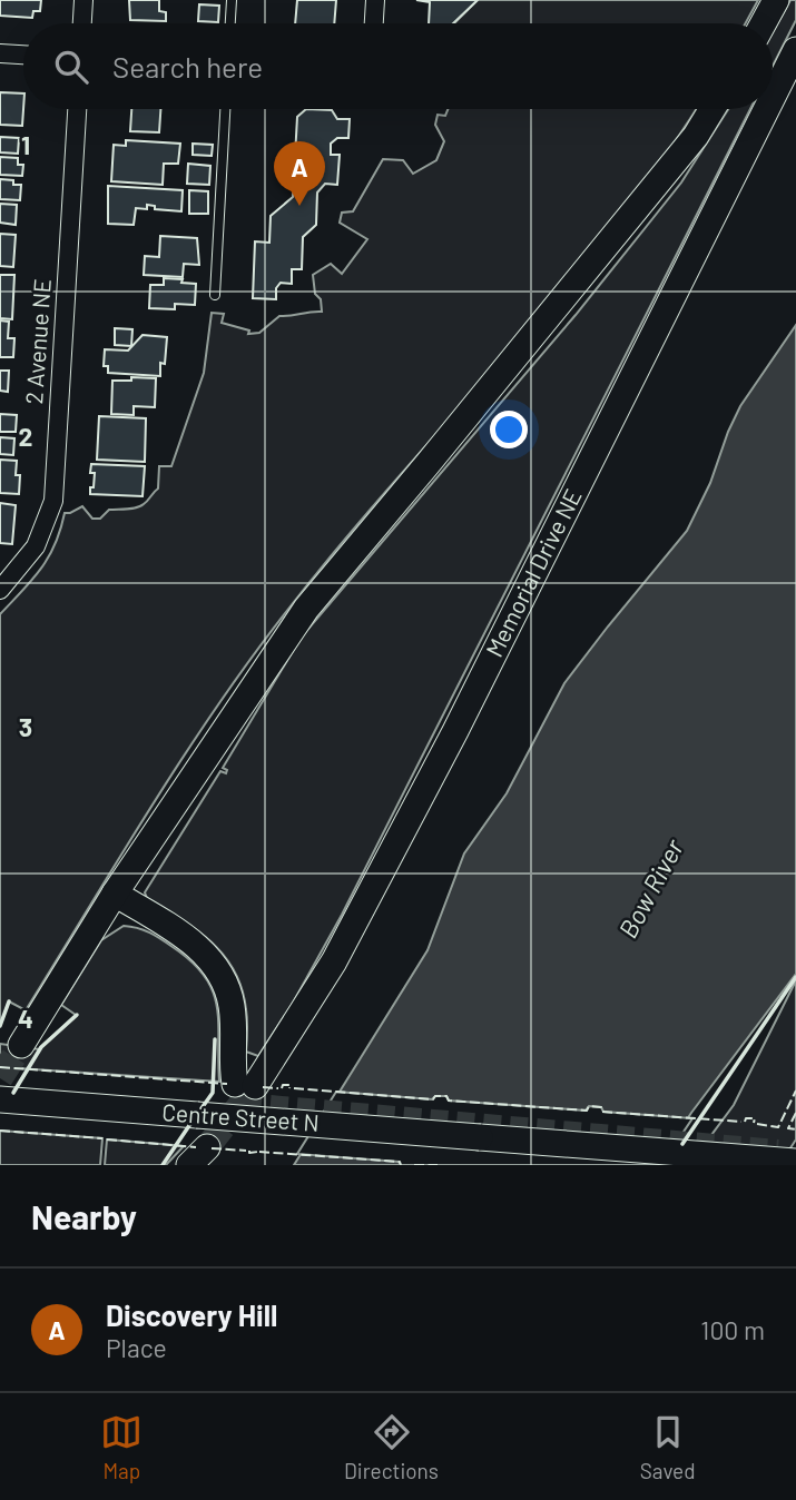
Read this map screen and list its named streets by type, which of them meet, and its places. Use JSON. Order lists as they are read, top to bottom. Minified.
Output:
{"streets":{"main road":["Memorial Drive NE","Centre Street N"],"street":["2 Avenue NE"]},"water":["Bow River"],"page":{"search":"Search here","pins":"A","heading":"Nearby","list":[{"mark":"A","name":"Discovery Hill","note":"Place","value":"100 m"}],"nav":["Map","Directions","Saved"]},"grid":{"rows":["1","2","3","4"]}}
